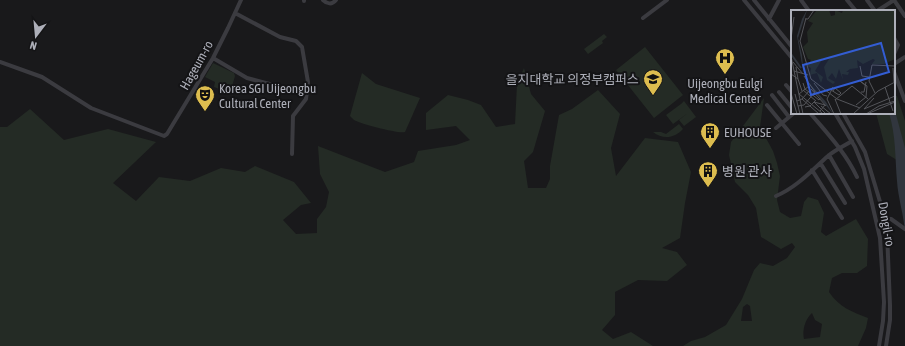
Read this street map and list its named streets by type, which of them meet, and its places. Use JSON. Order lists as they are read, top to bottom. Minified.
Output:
{"streets":{"street":["Hageum-ro","Dongil-ro"]},"places":{"hospital":["Uijeongbu Eulgi Medical Center"],"school or university":["을지대학교 의정부캠퍼스"],"theatre":["Korea SGI Uijeongbu Cultural Center"],"building":["EUHOUSE","병원 관사"]},"north":"bottom"}
